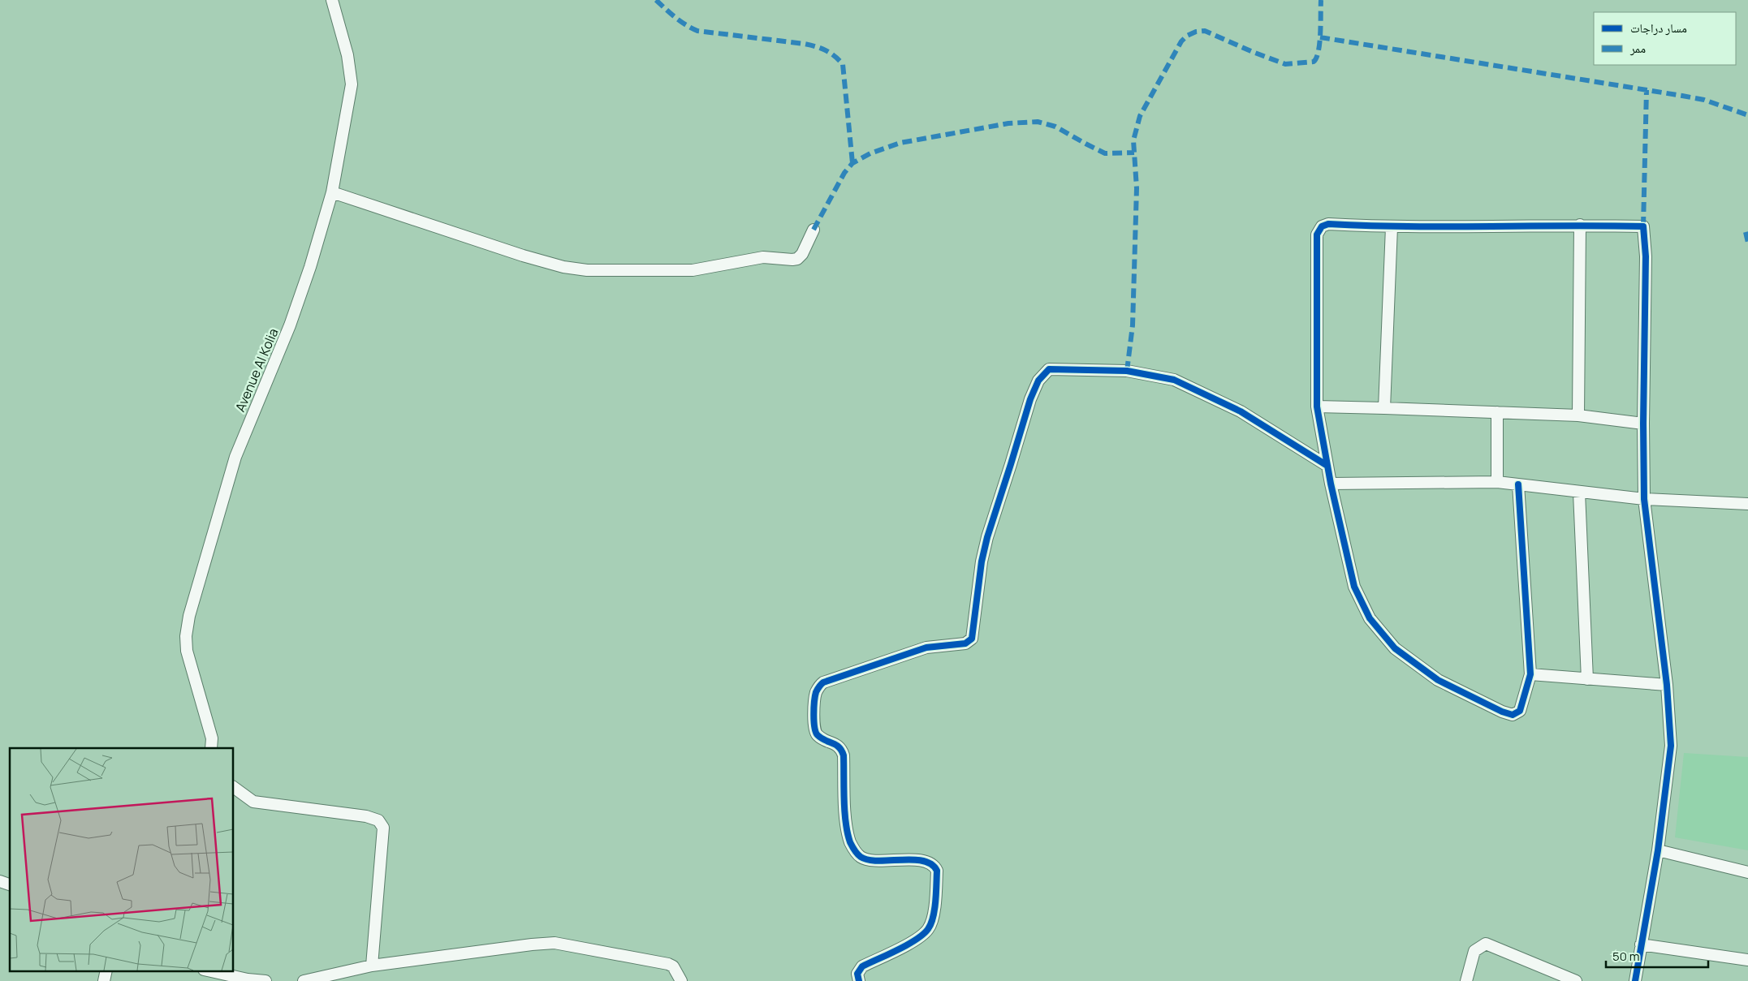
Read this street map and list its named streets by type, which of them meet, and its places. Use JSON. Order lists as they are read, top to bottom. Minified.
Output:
{"streets":{"street":["Avenue Al Kolia"]},"legend":["مسار دراجات","ممر"],"scale_bar":"50 m"}
